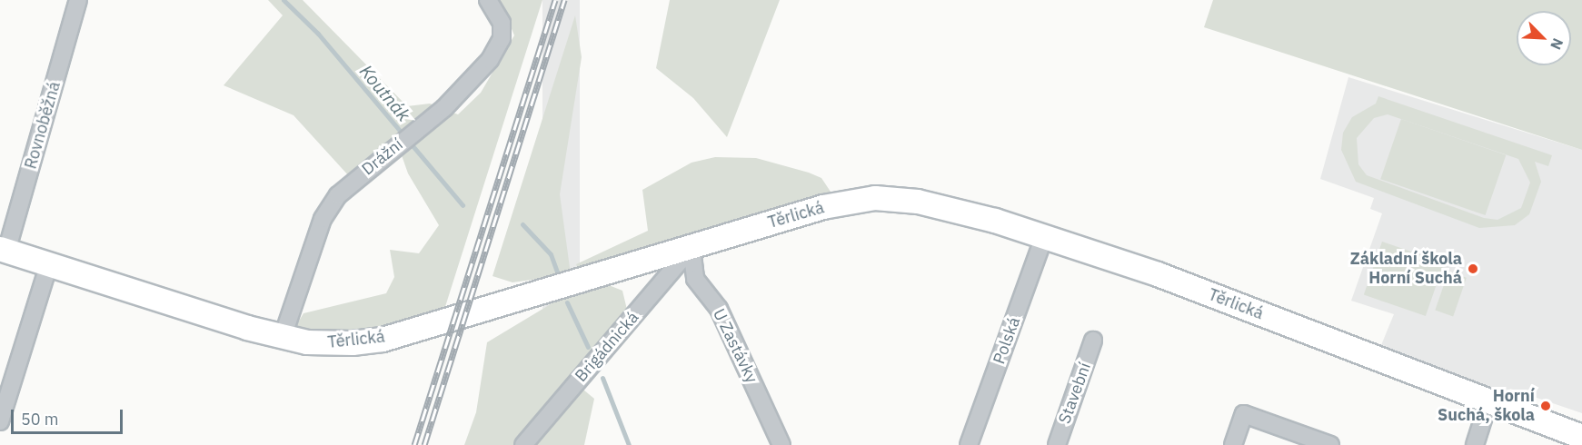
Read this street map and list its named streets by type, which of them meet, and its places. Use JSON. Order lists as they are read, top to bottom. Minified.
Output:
{"streets":{"main road":["Těrlická"],"street":["Rovnoběžná","Drážní","Polská","U Zastávky","Brigádnická","Stavební"]},"crossings":[["Rovnoběžná","Těrlická"],["Drážní","Těrlická"],["Těrlická","Polská"],["Těrlická","U Zastávky"],["Těrlická","Brigádnická"],["U Zastávky","Brigádnická"]],"water":["Koutnák"],"places":["Základní škola Horní Suchá","Horní Suchá, škola"],"scale_bar":"50 m","north":"bottom right"}
